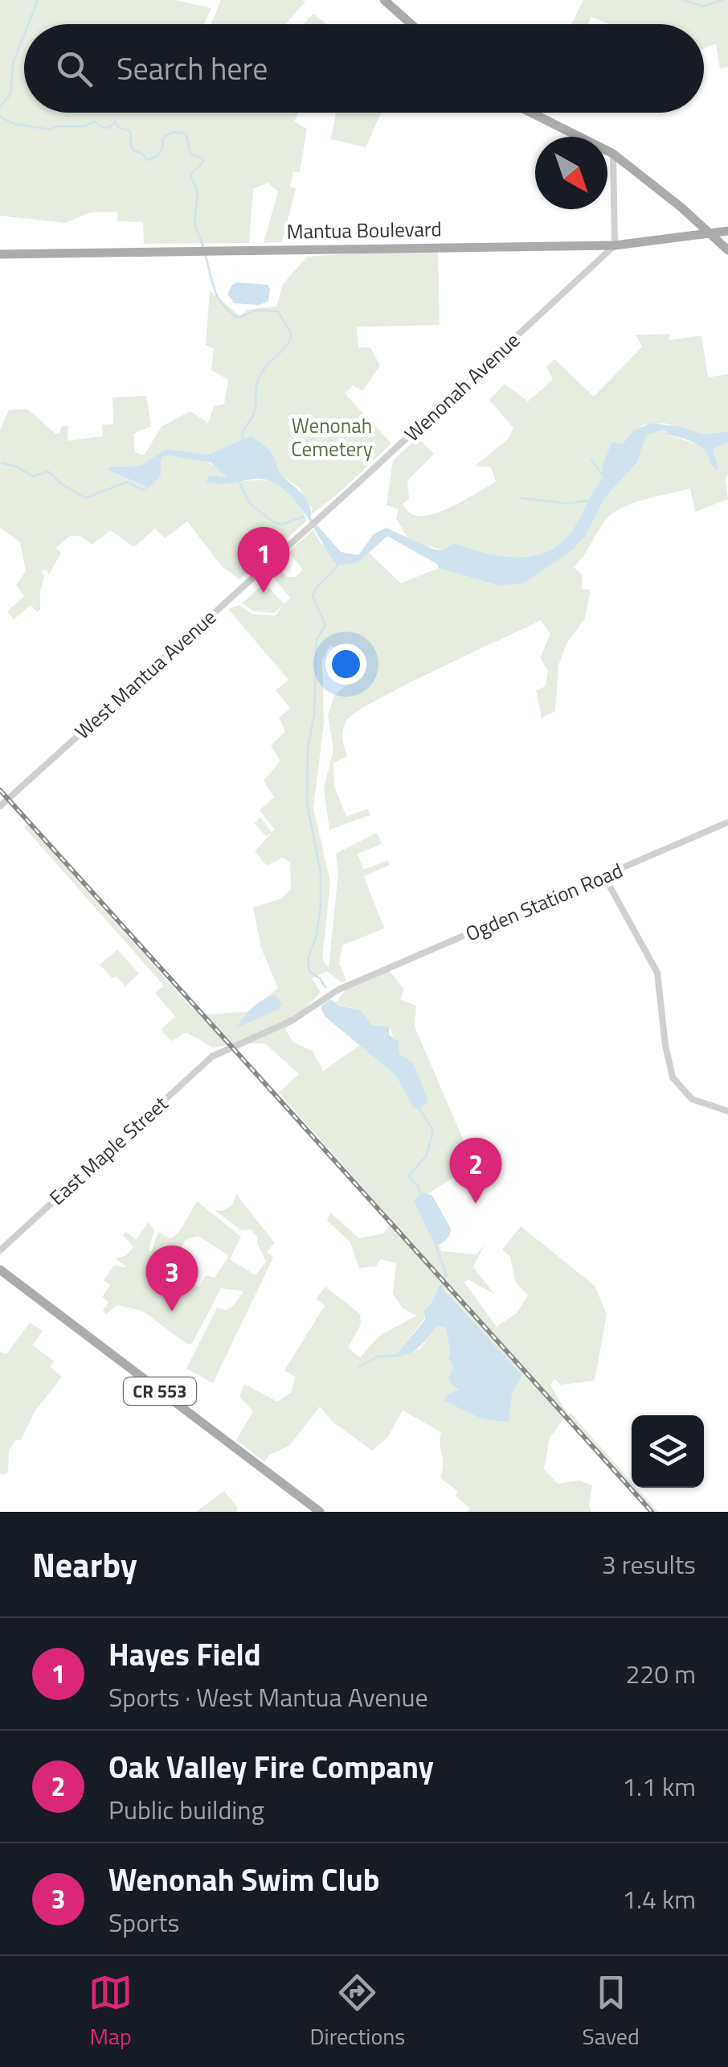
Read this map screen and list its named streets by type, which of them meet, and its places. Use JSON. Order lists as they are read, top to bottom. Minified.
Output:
{"streets":{"main road":["Mantua Boulevard","CR 553"],"street":["Wenonah Avenue","West Mantua Avenue","Ogden Station Road","East Maple Street"]},"crossings":[["Mantua Boulevard","Wenonah Avenue"],["Wenonah Avenue","West Mantua Avenue"],["Ogden Station Road","East Maple Street"]],"parks":["Wenonah Cemetery"],"north":"bottom right","page":{"search":"Search here","pins":["1","2","3"],"heading":["Nearby","3 results"],"list":[{"mark":"1","name":"Hayes Field","note":"Sports · West Mantua Avenue","value":"220 m"},{"mark":"2","name":"Oak Valley Fire Company","note":"Public building","value":"1.1 km"},{"mark":"3","name":"Wenonah Swim Club","note":"Sports","value":"1.4 km"}],"nav":["Map","Directions","Saved"]}}
